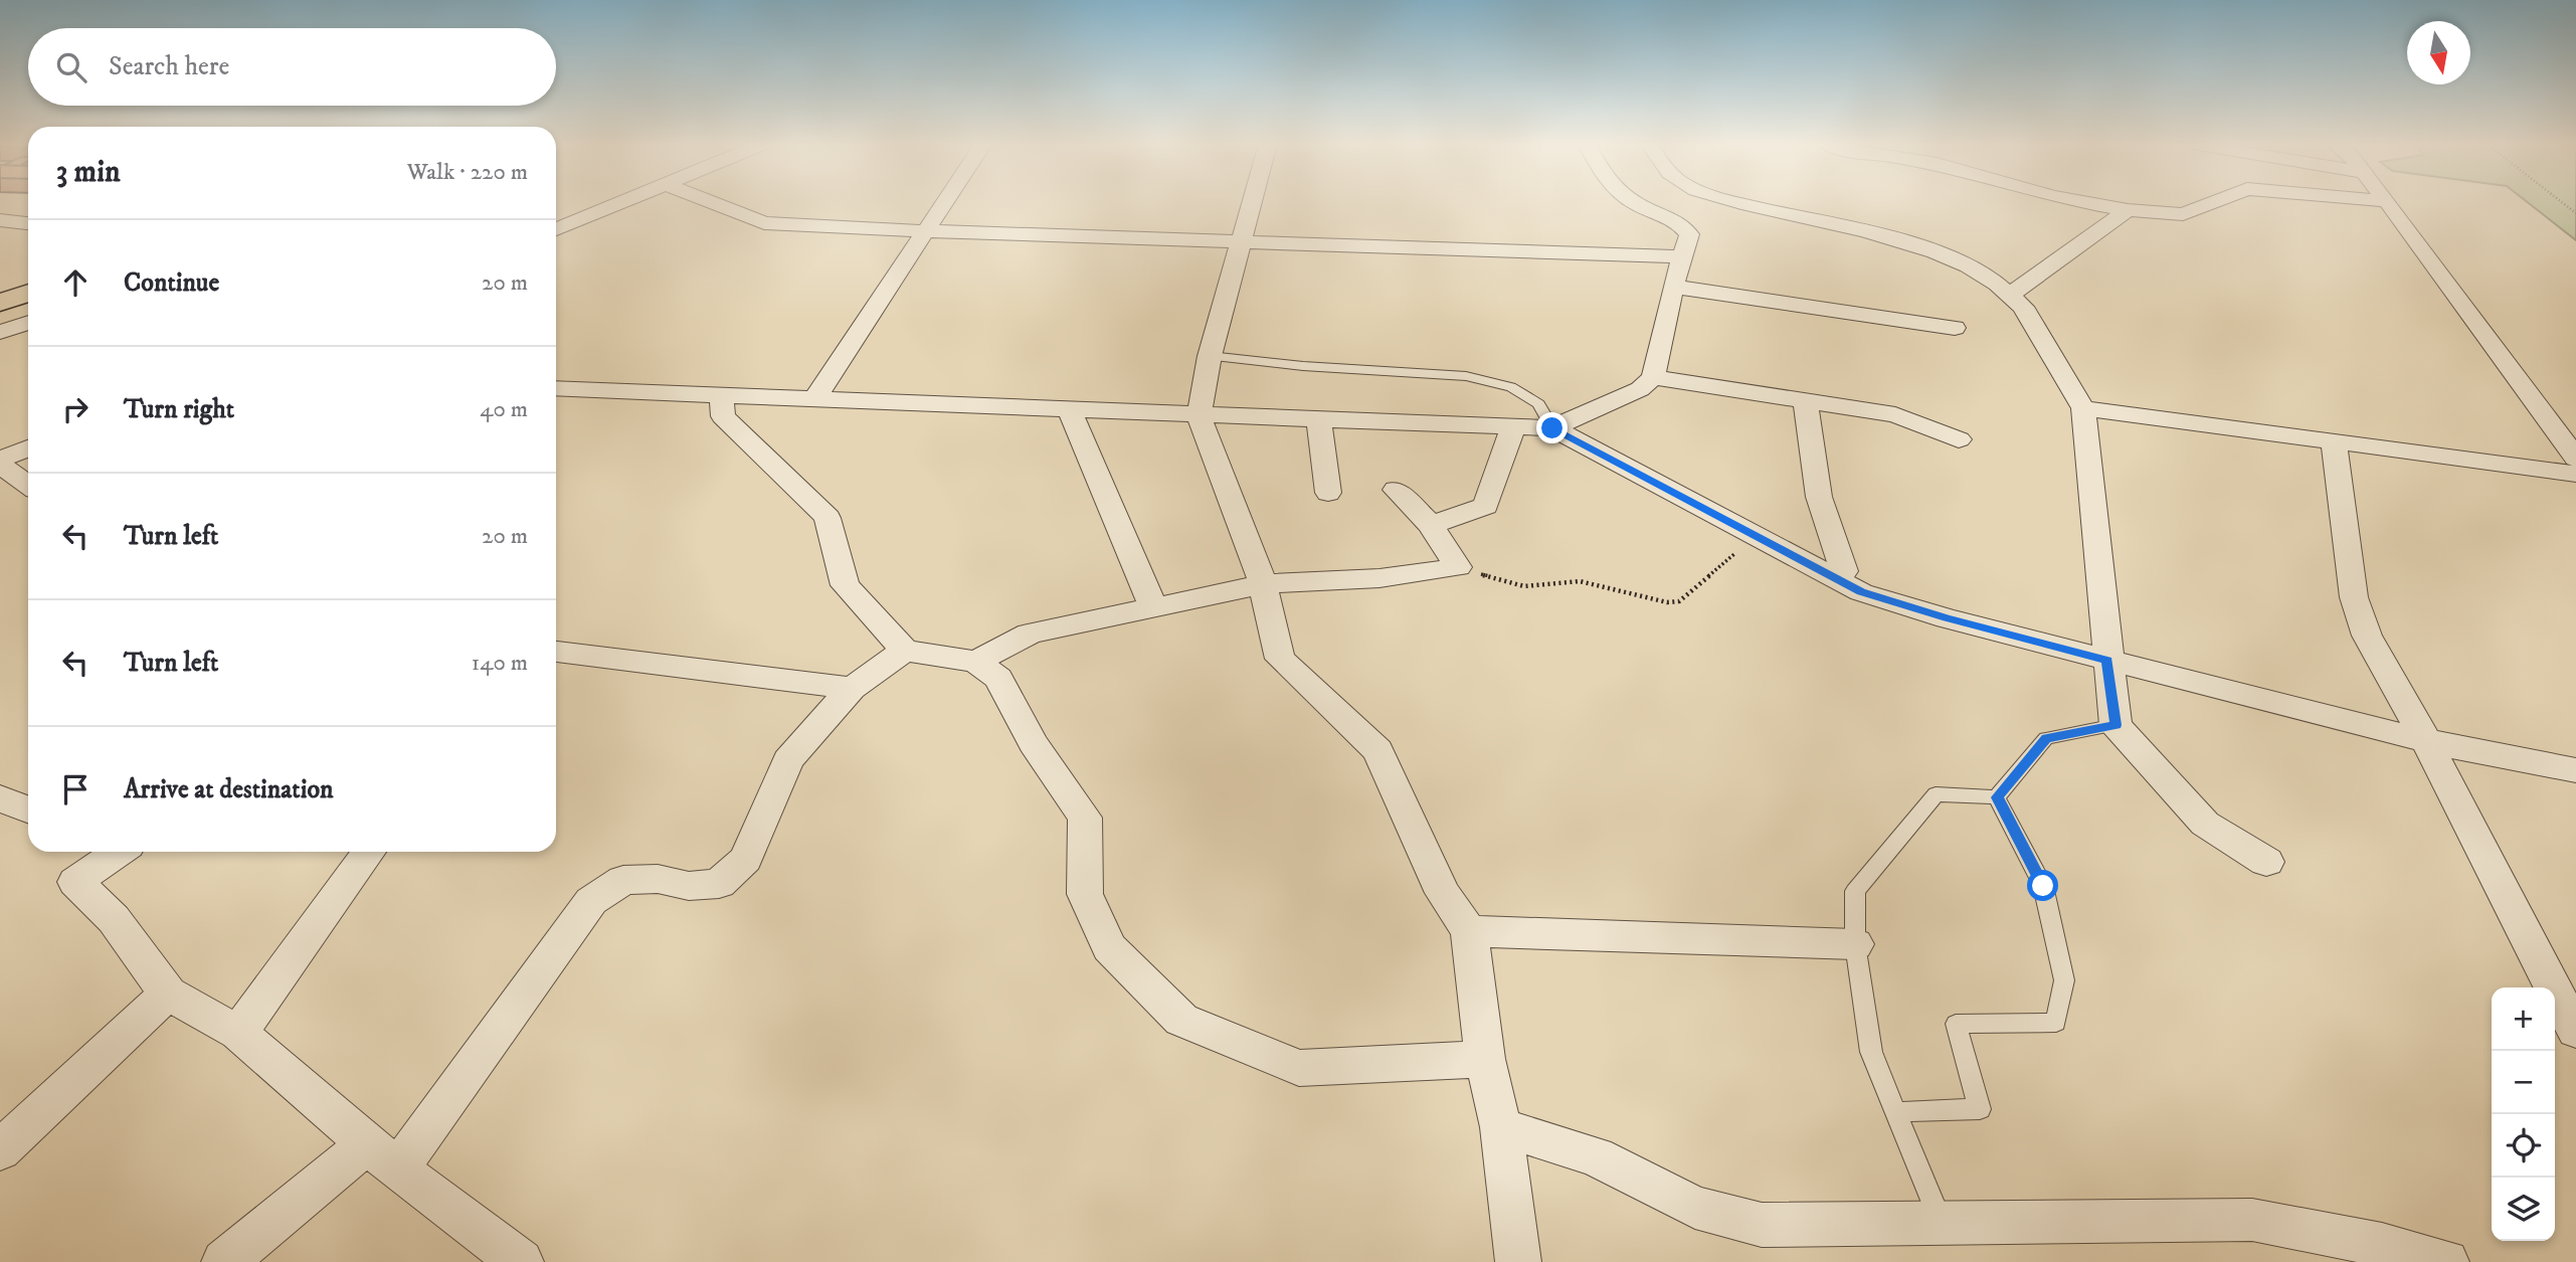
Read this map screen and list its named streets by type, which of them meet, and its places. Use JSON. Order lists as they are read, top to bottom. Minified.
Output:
{"north":"bottom","page":{"search":"Search here","heading":["3 min","Walk · 220 m"],"list":[["Continue","20 m"],["Turn right","40 m"],["Turn left","20 m"],["Turn left","140 m"],"Arrive at destination"],"map_buttons":["+","−"]}}
